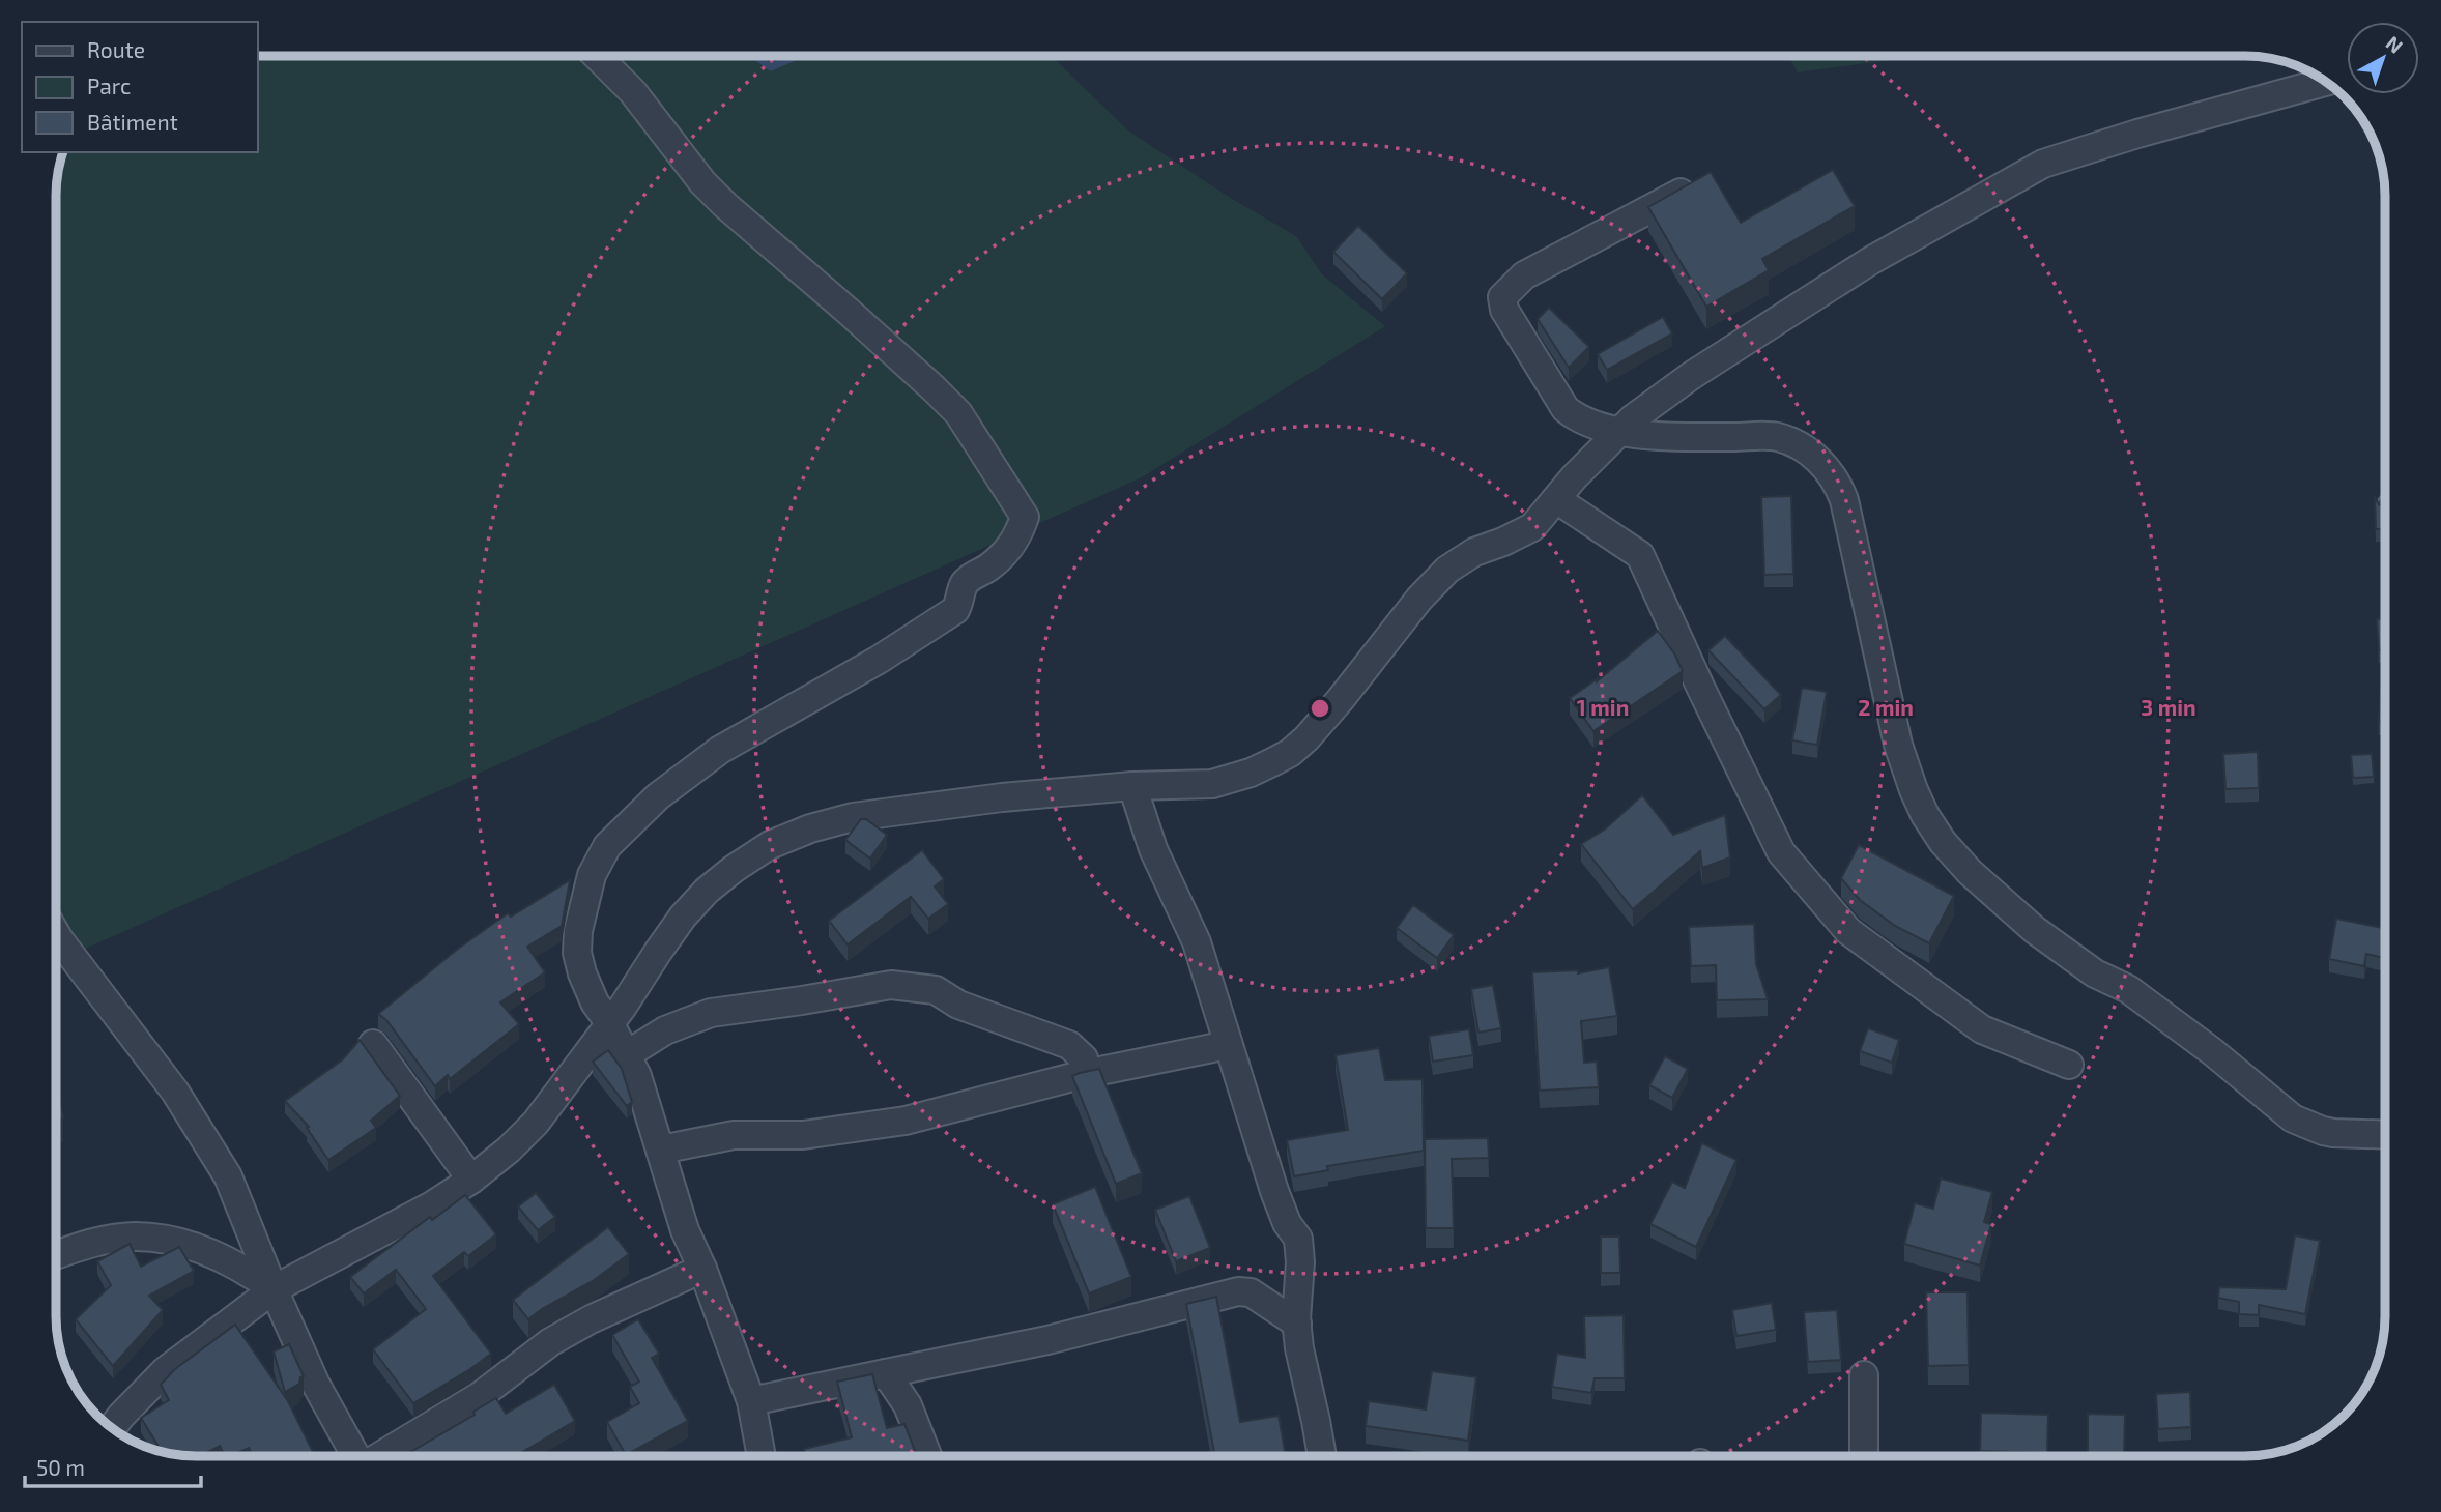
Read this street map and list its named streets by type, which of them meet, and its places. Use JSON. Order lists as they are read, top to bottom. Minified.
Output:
{"legend":["Route","Parc","Bâtiment"],"scale_bar":"50 m","north":"top right","rings":["1 min","2 min","3 min"]}
